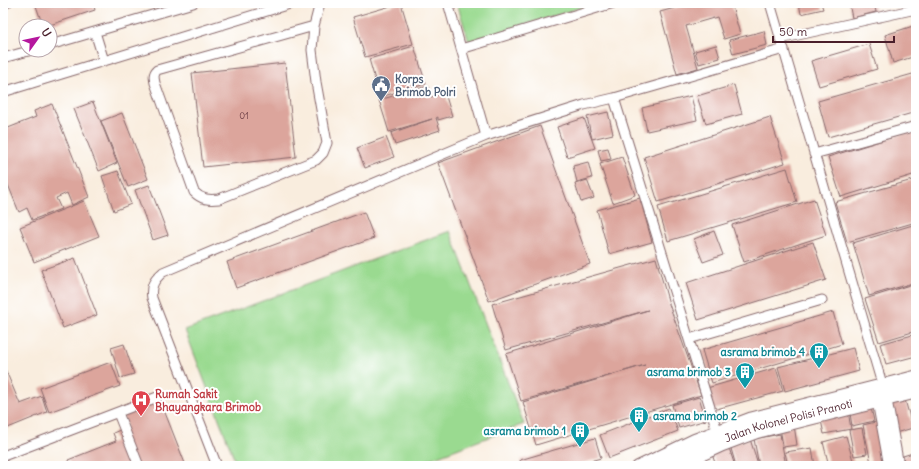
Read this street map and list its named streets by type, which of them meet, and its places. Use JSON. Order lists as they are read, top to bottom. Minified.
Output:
{"streets":{"street":["Jalan Kolonel Polisi Pranoti"]},"places":{"public building":["Korps Brimob Polri"],"building":["asrama brimob 4","asrama brimob 3","asrama brimob 2","asrama brimob 1"],"hospital":["Rumah Sakit Bhayangkara Brimob"]},"house_numbers":["01"],"scale_bar":"50 m","north":"top right"}
